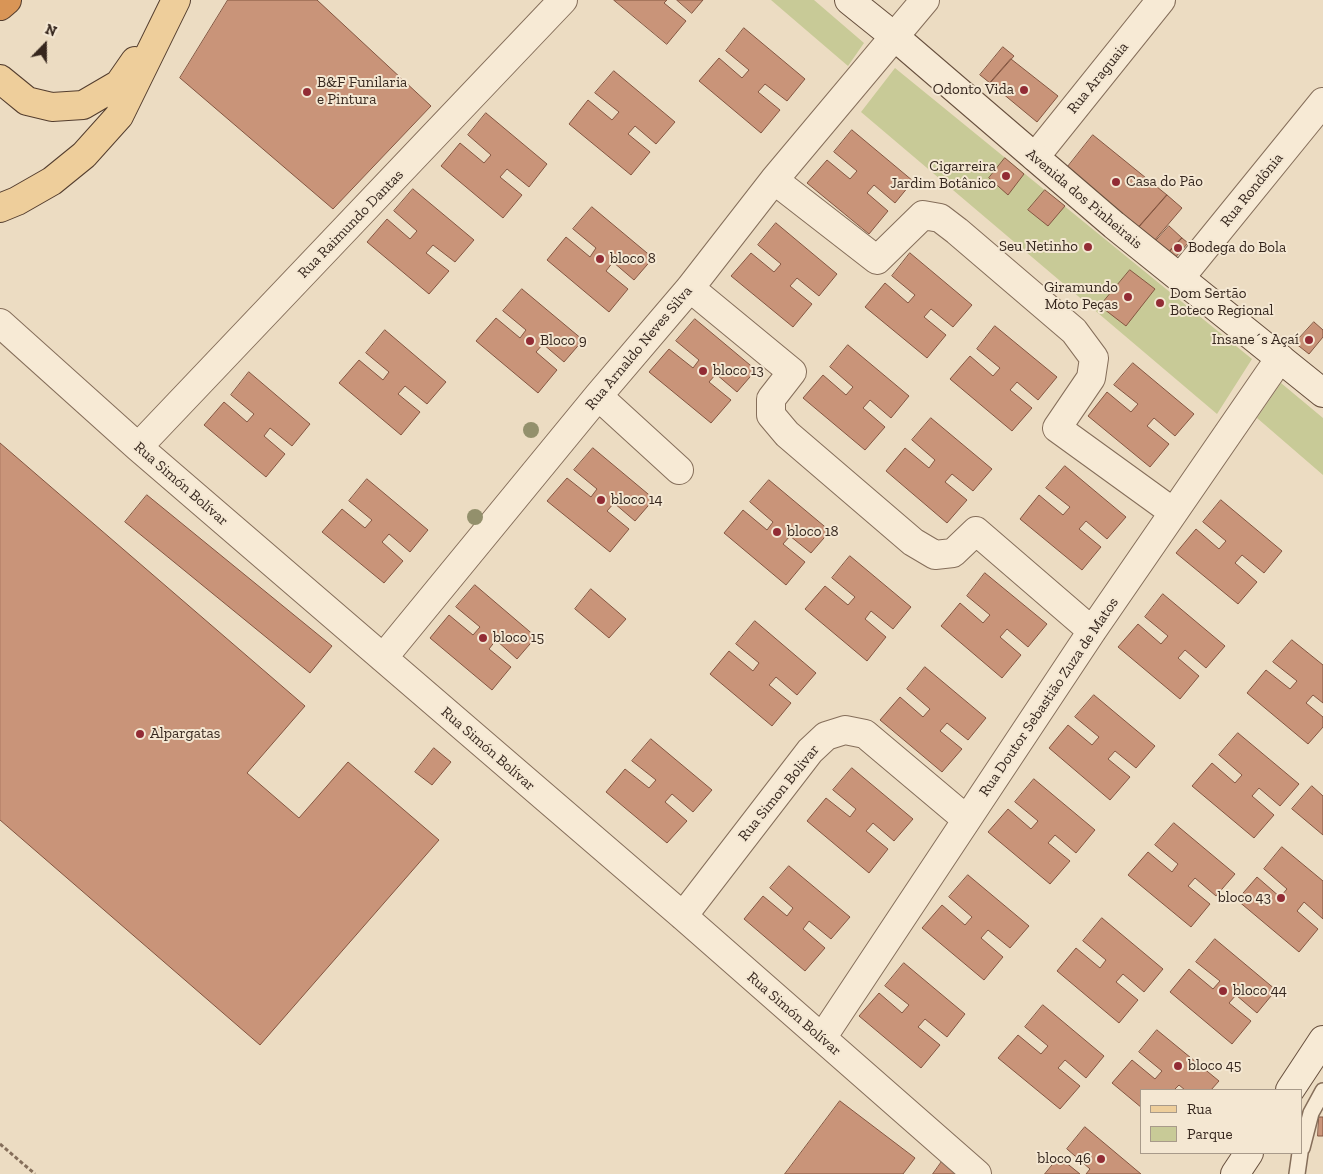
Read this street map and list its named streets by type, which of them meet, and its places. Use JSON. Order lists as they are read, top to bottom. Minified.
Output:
{"streets":{"street":["Rua Araguaia","Rua Rondônia","Avenida dos Pinheirais","Rua Raimundo Dantas","Rua Arnaldo Neves Silva","Rua Simón Bolívar","Rua Doutor Sebastião Zuza de Matos","Rua Simon Bolivar"]},"crossings":[["Rua Araguaia","Avenida dos Pinheirais"],["Rua Rondônia","Avenida dos Pinheirais"],["Avenida dos Pinheirais","Rua Arnaldo Neves Silva"],["Avenida dos Pinheirais","Rua Doutor Sebastião Zuza de Matos"],["Rua Raimundo Dantas","Rua Simón Bolívar"],["Rua Arnaldo Neves Silva","Rua Simón Bolívar"],["Rua Simón Bolívar","Rua Doutor Sebastião Zuza de Matos"],["Rua Simón Bolívar","Rua Simon Bolivar"],["Rua Doutor Sebastião Zuza de Matos","Rua Simon Bolivar"]],"places":["Odonto Vida","B&F Funilaria e Pintura","Cigarreira Jardim Botânico","Casa do Pão","Seu Netinho","Bodega do Bola","bloco 8","Giramundo Moto Peças","Dom Sertão Boteco Regional","Insane´s Açaí","Bloco 9","bloco 13","bloco 14","bloco 18","bloco 15","Alpargatas","bloco 43","bloco 44","bloco 45","bloco 46"],"legend":["Rua","Parque"],"north":"top"}
